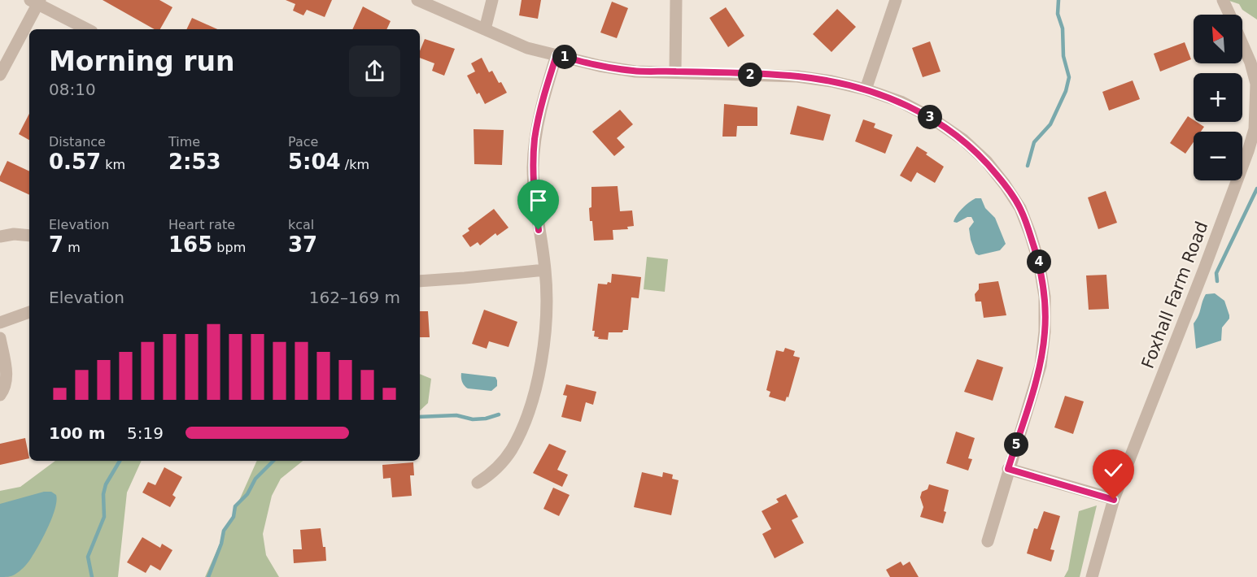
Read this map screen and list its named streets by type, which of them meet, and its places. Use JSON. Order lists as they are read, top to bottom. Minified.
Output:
{"streets":{"street":["Foxhall Farm Road"]},"north":"top left","page":{"map_buttons":["+","−"],"heading":["Morning run","08:10"],"pins":["1","2","3","4","5"],"stats":[["Distance","0.57 km"],["Time","2:53"],["Pace","5:04 /km"],["Elevation","7 m"],["Heart rate","165 bpm"],["kcal","37"]],"chart":["Elevation","162–169 m"],"list":[{"name":"100 m","note":"5:19"}]}}
